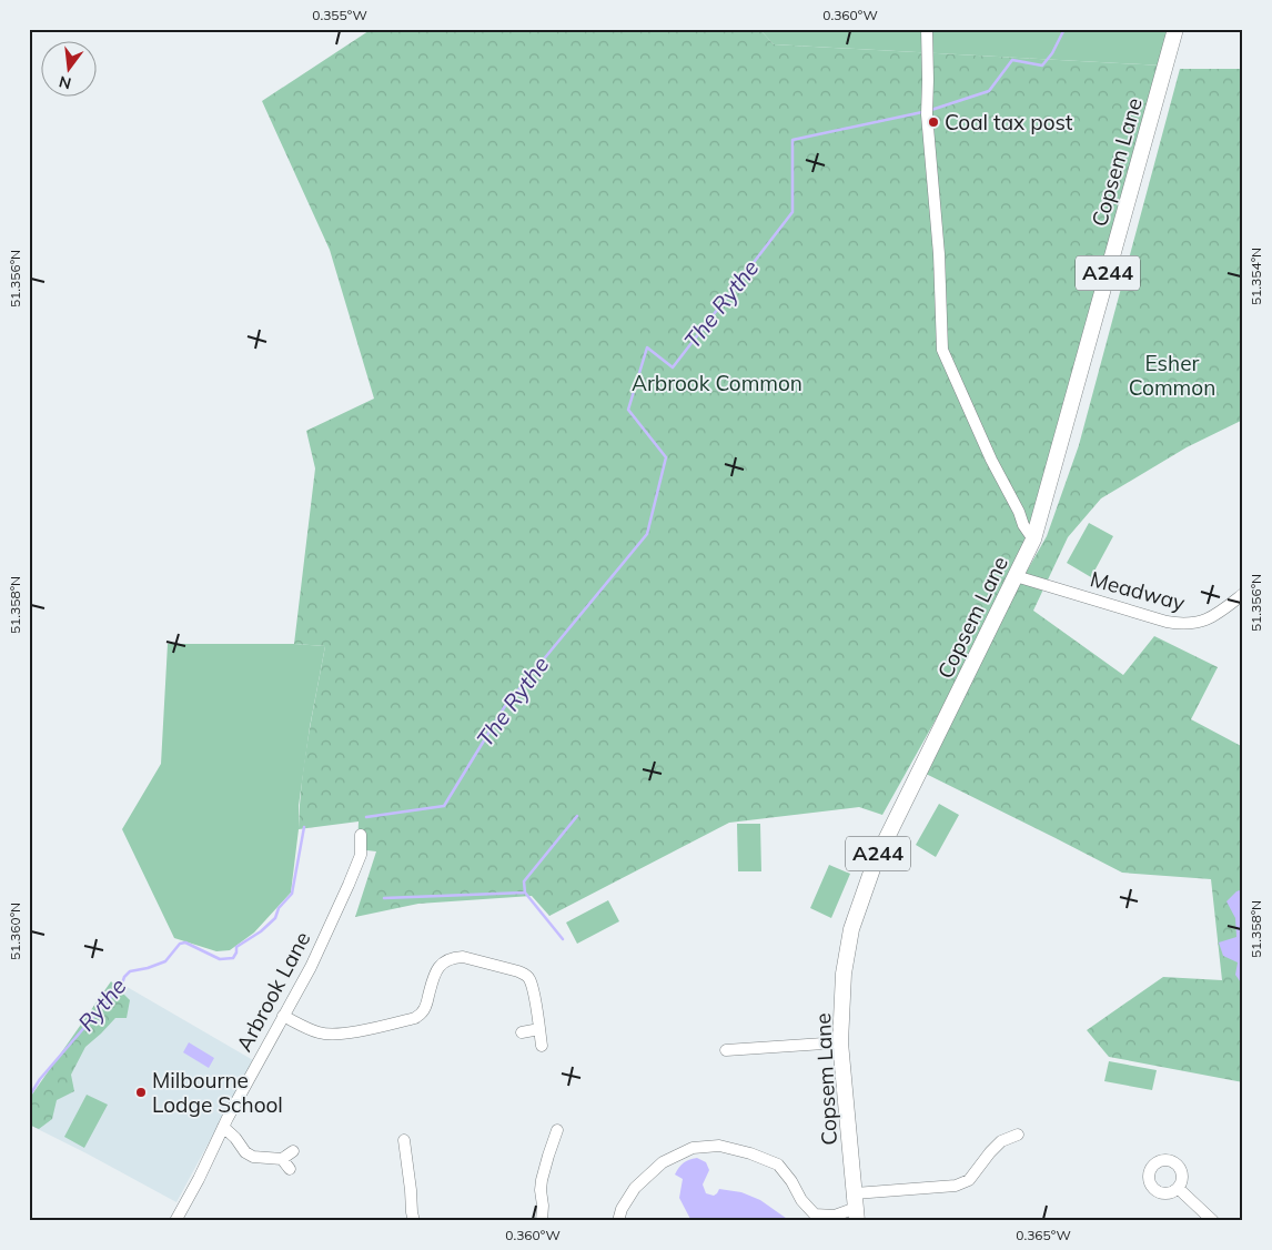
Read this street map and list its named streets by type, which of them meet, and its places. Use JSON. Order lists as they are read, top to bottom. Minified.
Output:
{"streets":{"main road":["Copsem Lane","A244"],"street":["Meadway","Arbrook Lane"]},"crossings":[["Copsem Lane","Meadway"]],"water":["The Rythe","Rythe"],"parks":["Esher Common","Arbrook Common"],"places":["Coal tax post","Milbourne Lodge School"],"north":"bottom","coordinates":["0.355°W","0.360°W","51.354°N","51.356°N","51.358°N","51.360°N","0.365°W"]}
